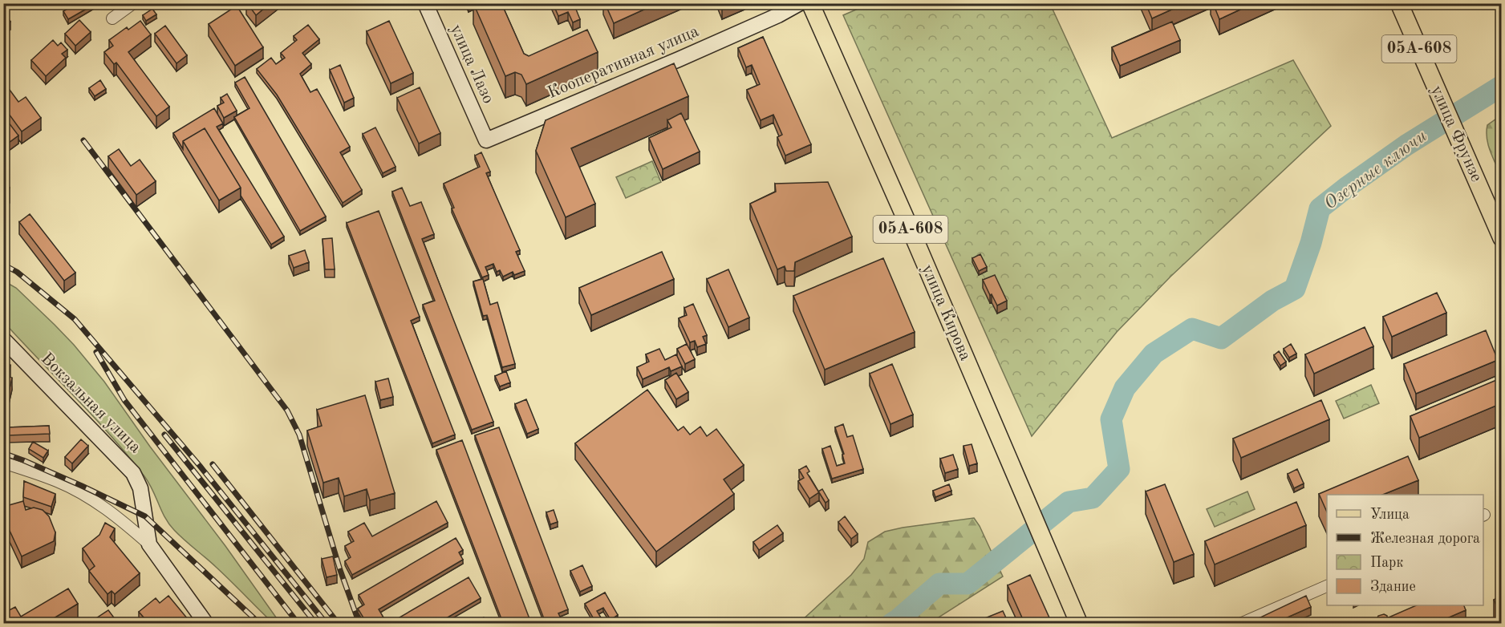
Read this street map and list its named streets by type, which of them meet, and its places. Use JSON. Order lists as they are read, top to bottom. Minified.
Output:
{"streets":{"main road":["05А-608","Кооперативная улица","улица Лазо","улица Фрунзе","улица Кирова","Вокзальная улица"]},"crossings":[["Кооперативная улица","улица Лазо"]],"water":["Озерные ключи"],"legend":["Улица","Железная дорога","Парк","Здание"]}
